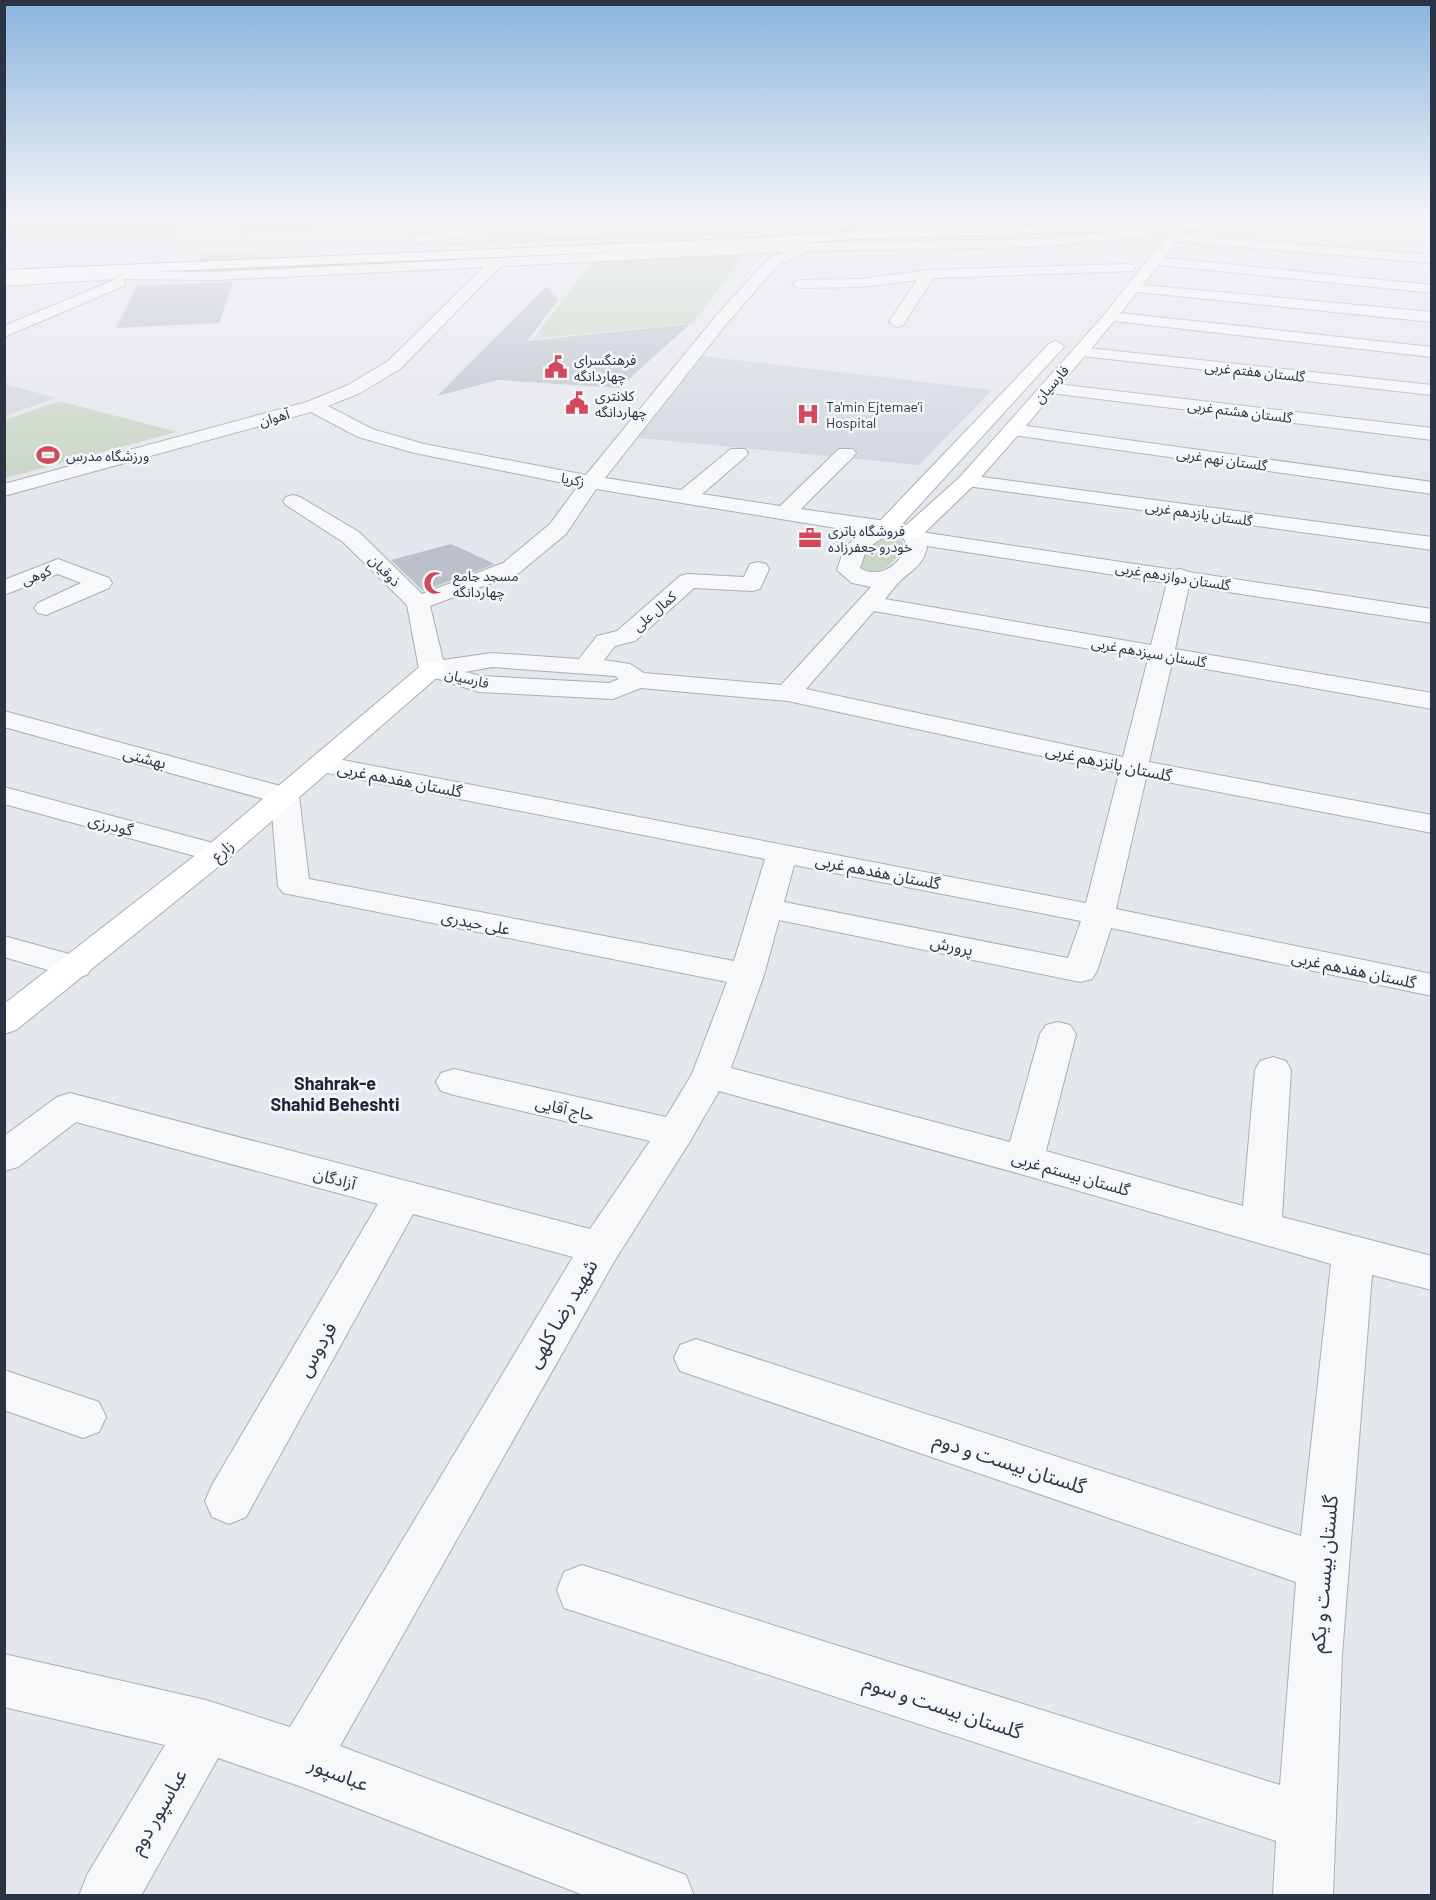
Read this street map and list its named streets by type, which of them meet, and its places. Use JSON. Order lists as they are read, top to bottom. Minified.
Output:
{"streets":{"main road":["فارسیان","زارع"],"street":["گلستان هفتم غربی","گلستان هشتم غربی","آهوان","گلستان نهم غربی","زکریا","گلستان یازدهم غربی","ذوقیان","کوهی","گلستان دوازدهم غربی","کمال علی","گلستان سیزدهم غربی","بهشتی","گلستان پانزدهم غربی","گلستان هفدهم غربی","گودرزی","علی حیدری","پرورش","حاج آقایی","گلستان بیستم غربی","آزادگان","شهید رضا کلهی","فردوس","گلستان بیست و دوم","گلستان بیست و یکم","گلستان بیست و سوم","عباسپور","عباسپور دوم"]},"crossings":[["گلستان هفتم غربی","فارسیان"],["فارسیان","گلستان هشتم غربی"],["فارسیان","گلستان نهم غربی"],["فارسیان","زکریا"],["فارسیان","گلستان یازدهم غربی"],["فارسیان","گلستان دوازدهم غربی"],["فارسیان","کمال علی"],["فارسیان","گلستان پانزدهم غربی"],["فارسیان","زارع"],["آهوان","زکریا"],["زکریا","گلستان دوازدهم غربی"],["بهشتی","زارع"],["بهشتی","علی حیدری"],["گلستان هفدهم غربی","زارع"],["گلستان هفدهم غربی","پرورش"],["گلستان هفدهم غربی","شهید رضا کلهی"],["گودرزی","زارع"],["زارع","علی حیدری"],["علی حیدری","شهید رضا کلهی"],["پرورش","شهید رضا کلهی"],["حاج آقایی","شهید رضا کلهی"],["گلستان بیستم غربی","شهید رضا کلهی"],["گلستان بیستم غربی","گلستان بیست و یکم"],["آزادگان","شهید رضا کلهی"],["آزادگان","فردوس"],["شهید رضا کلهی","عباسپور"],["گلستان بیست و دوم","گلستان بیست و یکم"],["گلستان بیست و یکم","گلستان بیست و سوم"],["عباسپور","عباسپور دوم"]],"districts":["Shahrak-e Shahid Beheshti"],"places":{"public building":["فرهنگسرای چهاردانگه","کلانتری چهاردانگه"],"hospital":["Ta'min Ejtemae'i Hospital"],"sports":["ورزشگاه مدرس"],"office":["فروشگاه باتری خودرو جعفرزاده"],"mosque":["مسجد جامع چهاردانگه"]}}
